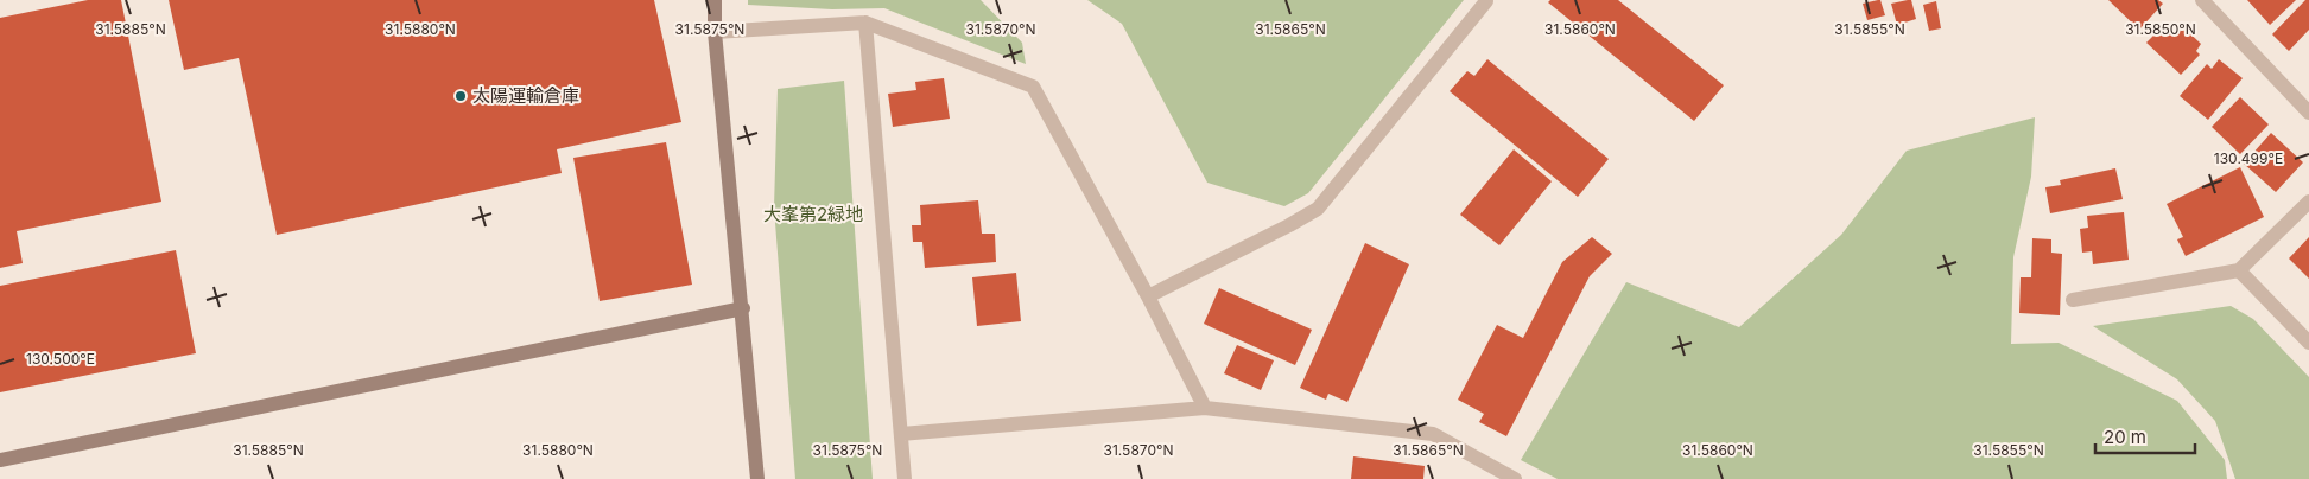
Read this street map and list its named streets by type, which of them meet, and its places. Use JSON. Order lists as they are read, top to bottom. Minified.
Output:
{"parks":["大峯第2緑地"],"places":["太陽運輸倉庫"],"scale_bar":"20 m","coordinates":["31.5885°N","31.5880°N","31.5875°N","31.5870°N","31.5865°N","31.5860°N","31.5855°N","31.5850°N","130.499°E","130.500°E"]}
